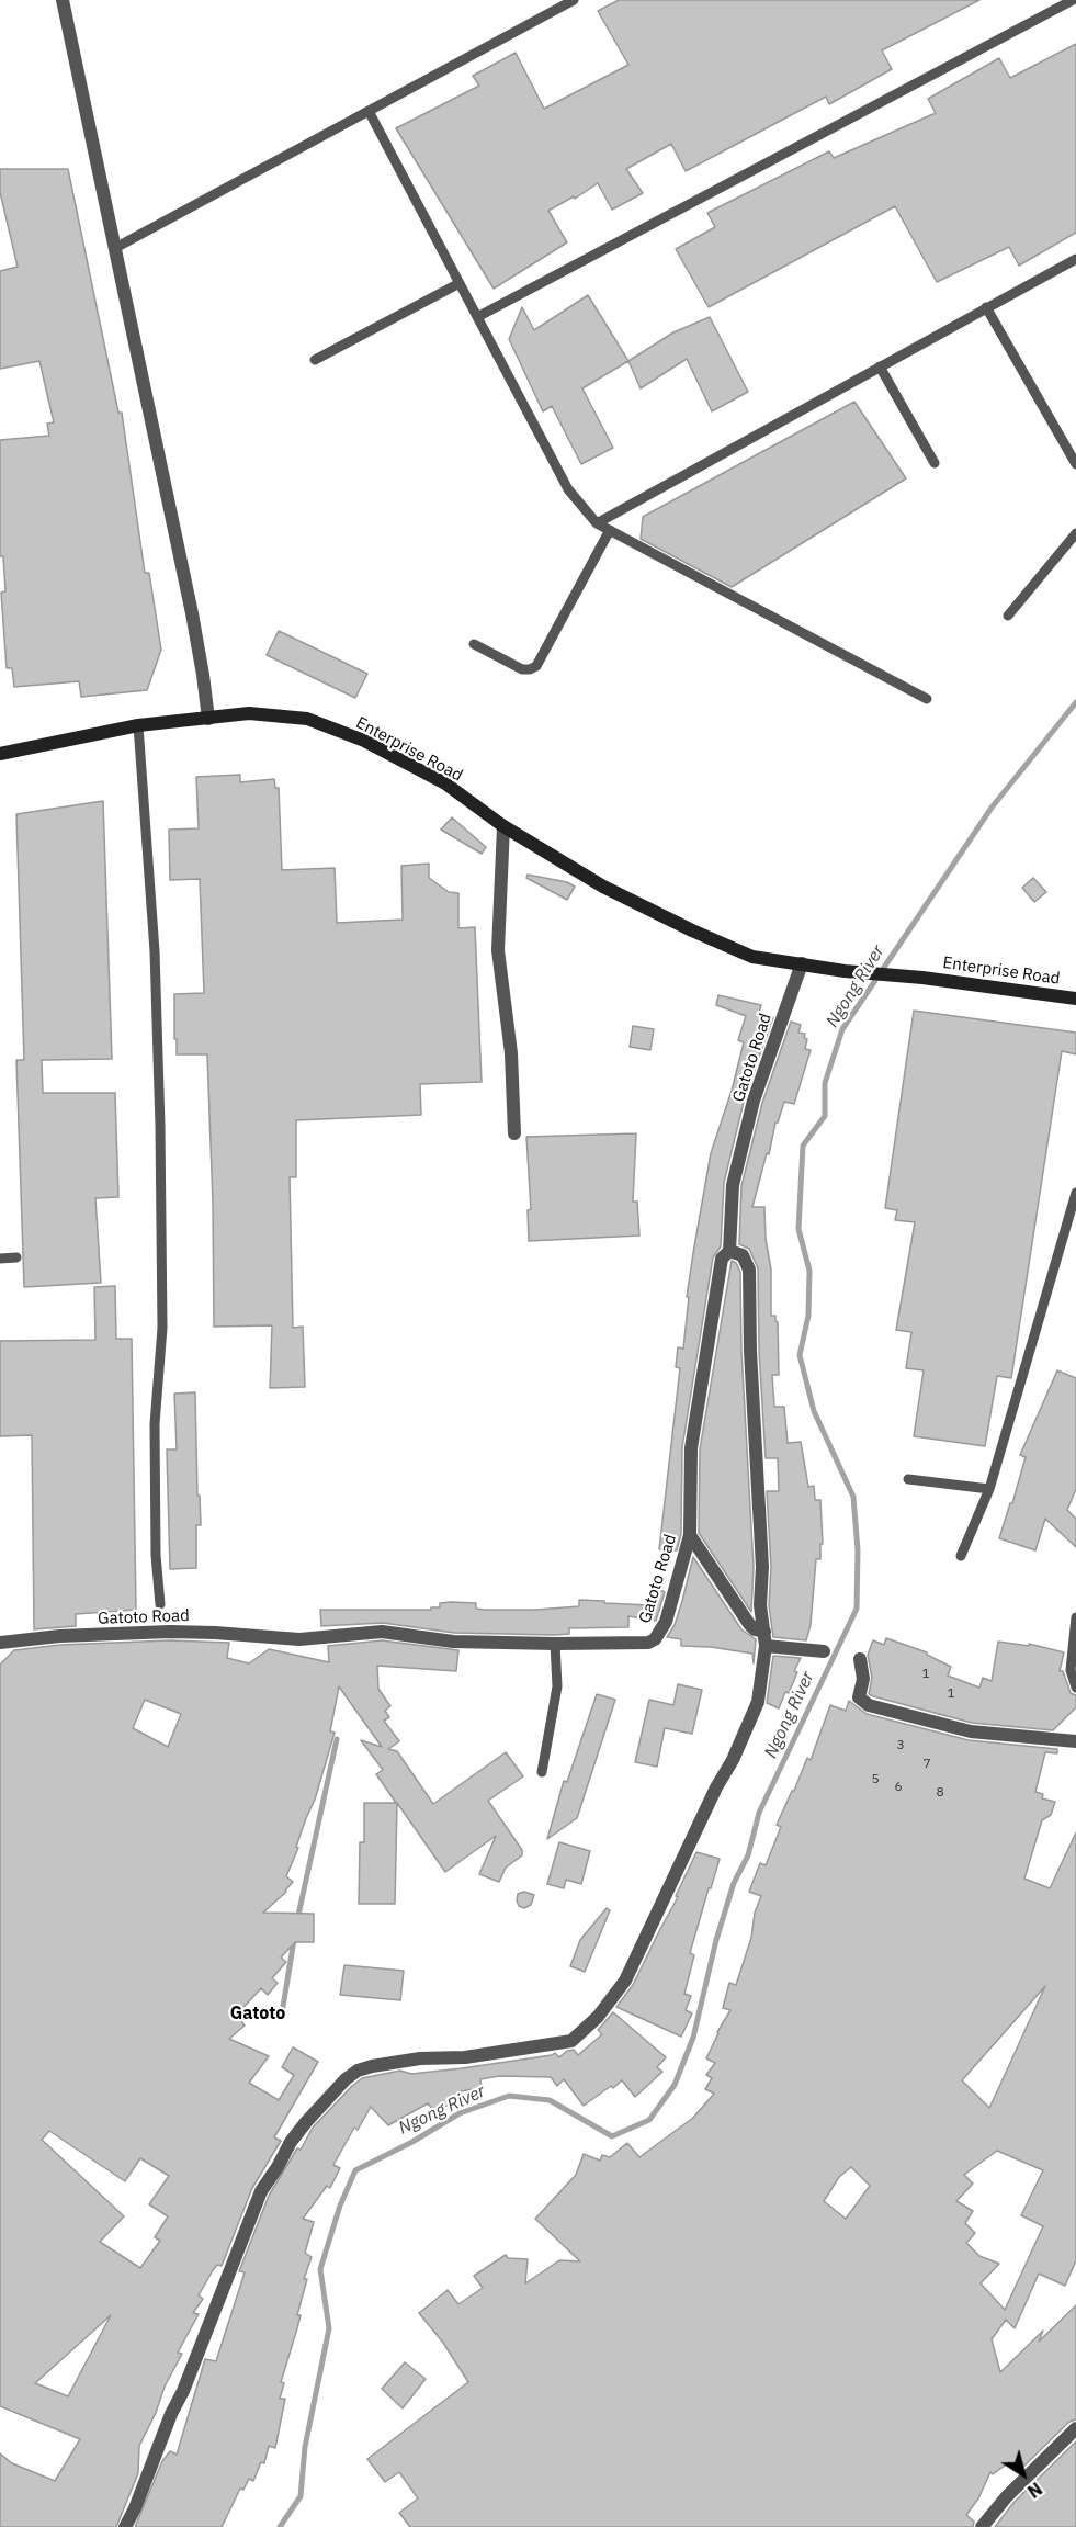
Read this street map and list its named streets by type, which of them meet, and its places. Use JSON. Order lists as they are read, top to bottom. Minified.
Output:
{"streets":{"main road":["Enterprise Road"],"street":["Gatoto Road"]},"crossings":[["Enterprise Road","Gatoto Road"]],"districts":["Gatoto"],"water":["Ngong River"],"house_numbers":["1","1","3","7","5","6","8"],"north":"bottom right"}
